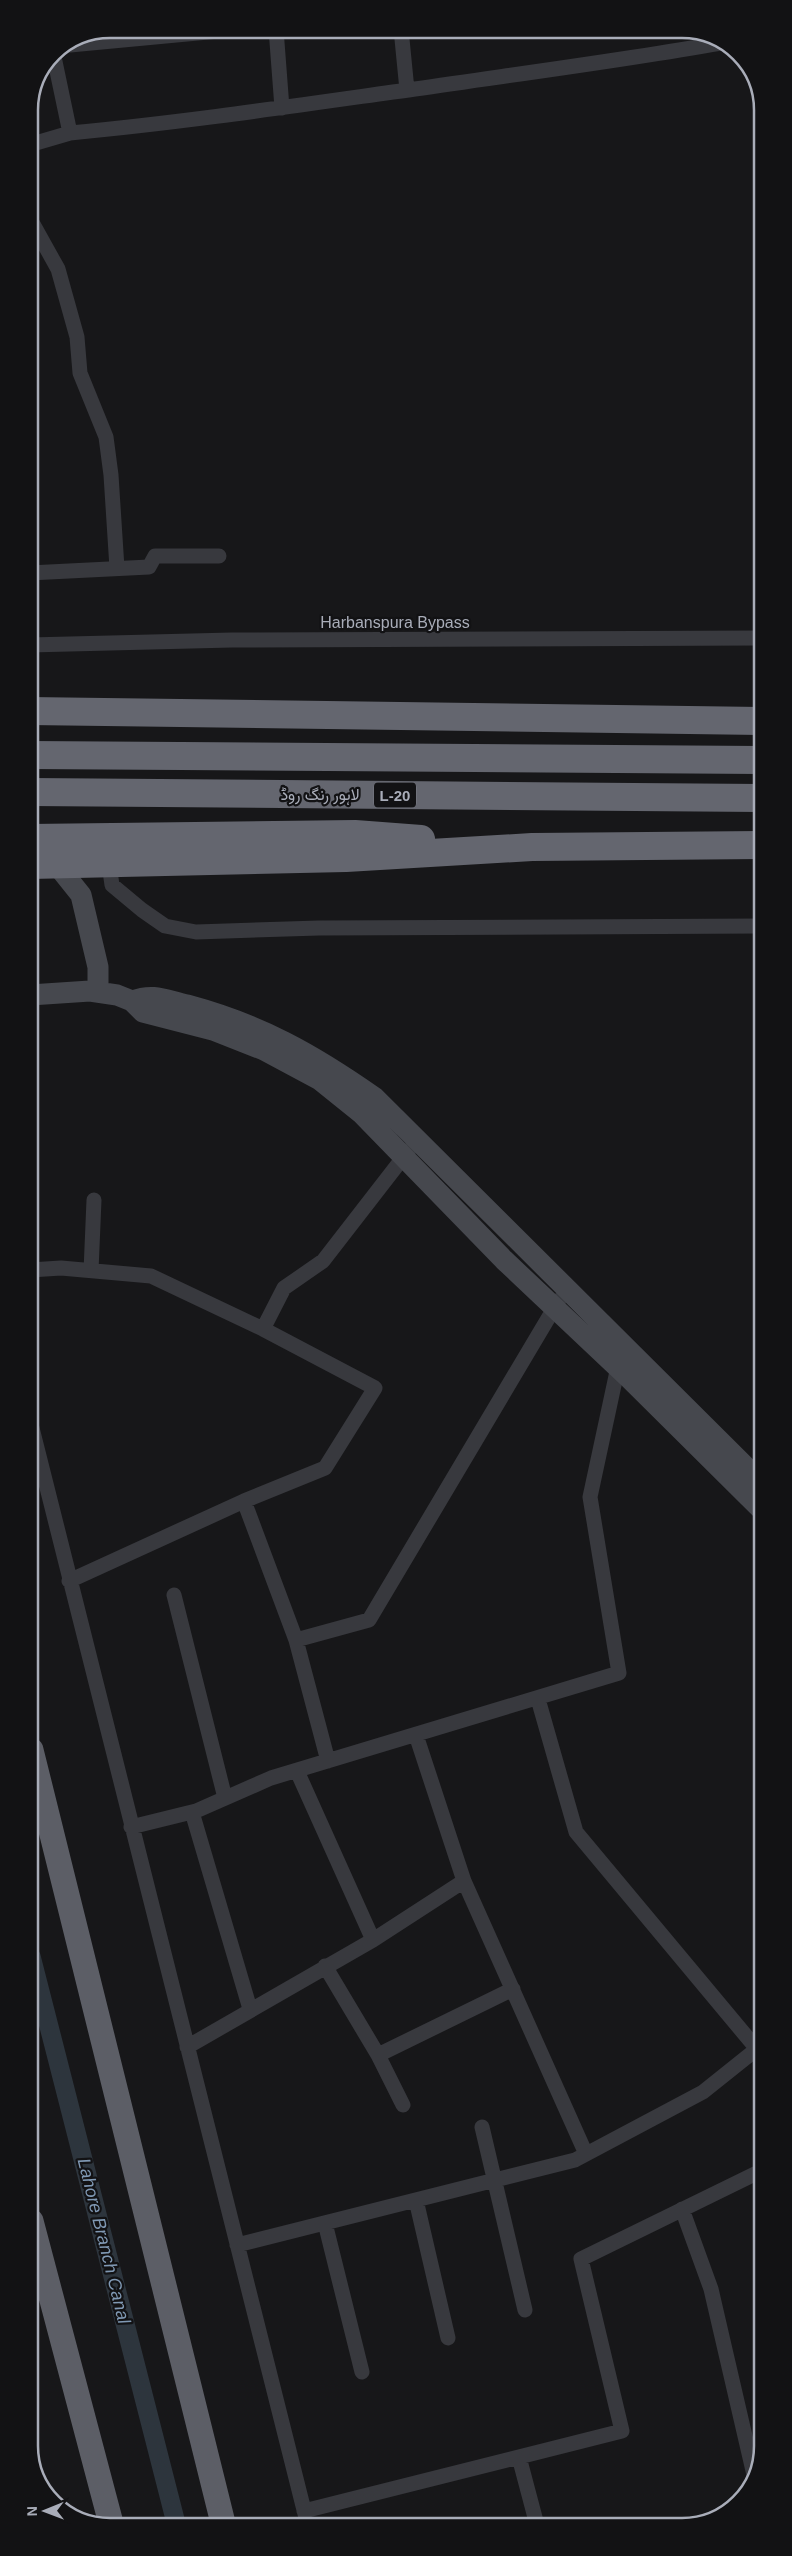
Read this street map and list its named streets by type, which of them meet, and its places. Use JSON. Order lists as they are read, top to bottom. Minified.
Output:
{"streets":{"highway":["لاہور رنگ روڈ","L-20"],"street":["Harbanspura Bypass"]},"water":["Lahore Branch Canal"],"north":"left"}
